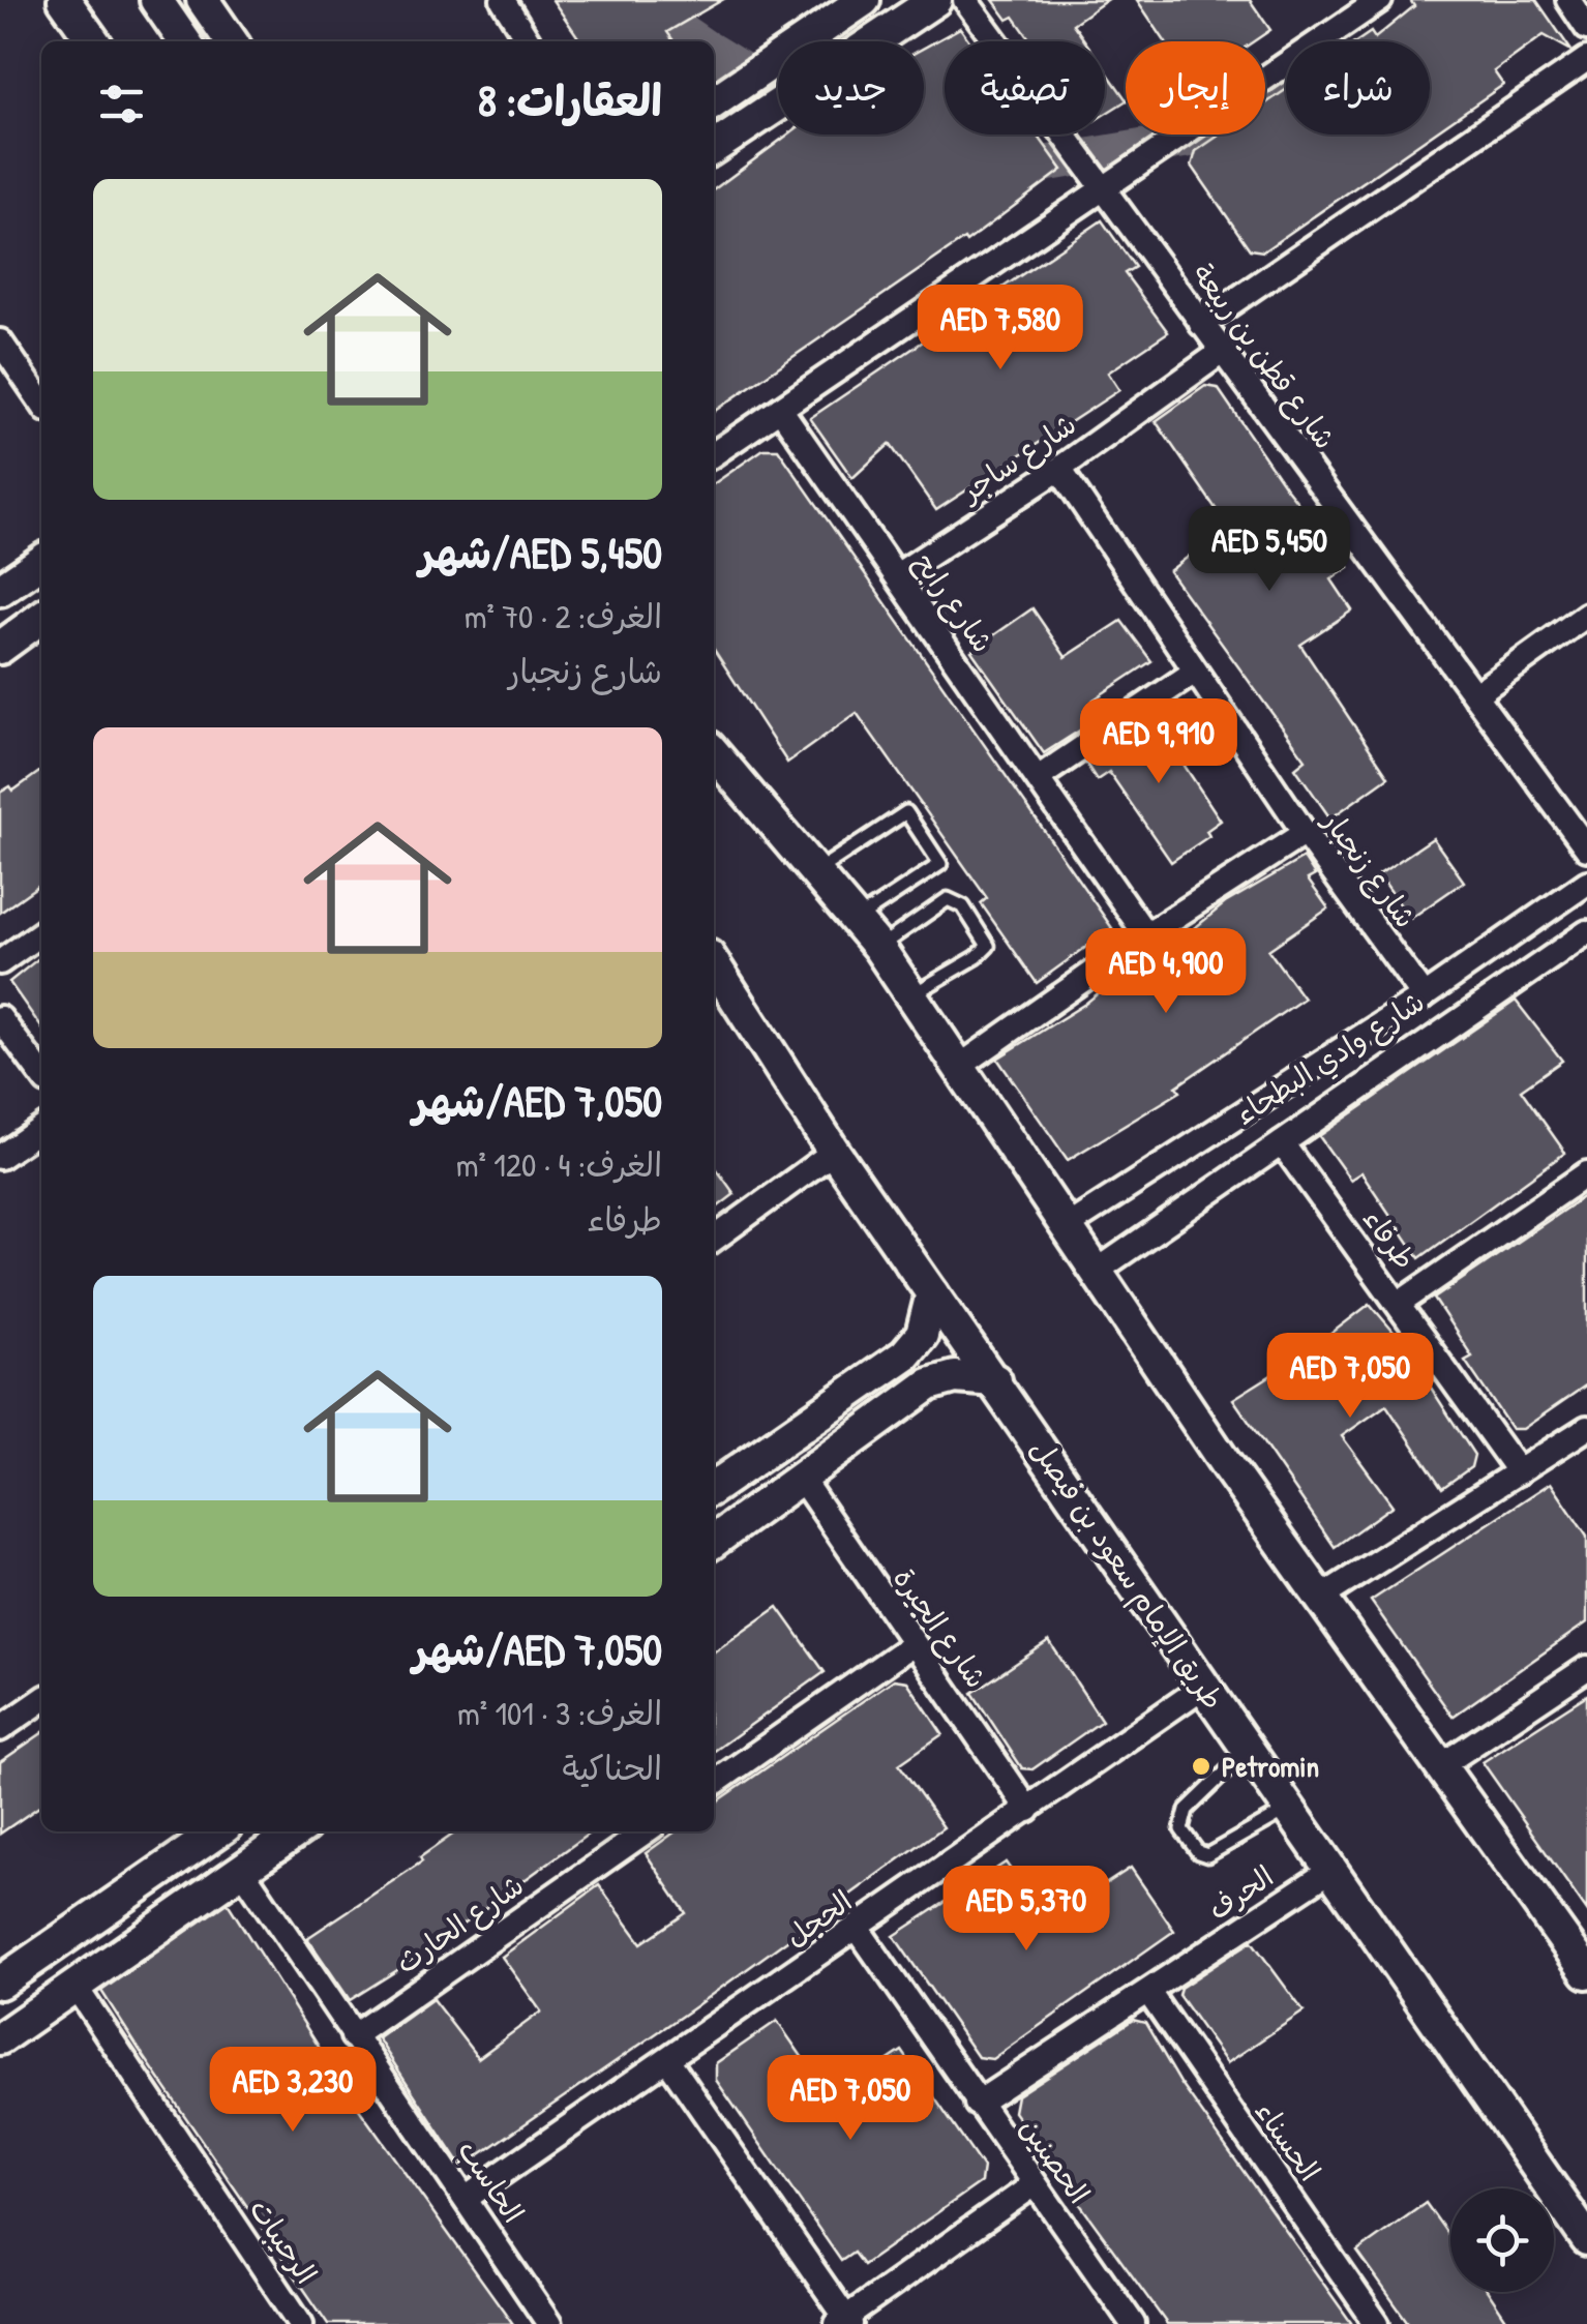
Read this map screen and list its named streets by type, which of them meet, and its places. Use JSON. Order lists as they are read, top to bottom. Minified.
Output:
{"streets":{"main road":["طريق الإمام سعود بن فيصل"],"street":["شارع قطن بن ربيعة","شارع ساجر","شارع رابح","شارع زنجبار","شارع وادي البطحاء","طرفاء","شارع الجيرة","الحرف","الحجل","شارع الحارث","الحسناء","الحصنين","الحاسب","الرحيبات"]},"crossings":[["شارع قطن بن ربيعة","شارع ساجر"],["شارع ساجر","شارع رابح"],["شارع ساجر","شارع زنجبار"],["شارع زنجبار","شارع وادي البطحاء"],["شارع وادي البطحاء","طرفاء"],["طريق الإمام سعود بن فيصل","الحرف"],["طريق الإمام سعود بن فيصل","الحجل"],["شارع الجيرة","الحجل"],["الحرف","الحسناء"],["الحرف","الحصنين"],["الحجل","الحصنين"],["الحجل","الحاسب"],["شارع الحارث","الحاسب"]],"places":["Petromin"],"page":{"chip":["شراء","إيجار","تصفية","جديد"],"heading":"العقارات: 8","list":[{"name":"AED 5,450/شهر","note":"الغرف: 2 · 70 m² · شارع زنجبار"},{"name":"AED 7,050/شهر","note":"الغرف: 4 · 120 m² · طرفاء"},{"name":"AED 7,050/شهر","note":"الغرف: 3 · 101 m² · الحناكية"}],"price":["AED 7,580","AED 5,450","AED 9,910","AED 4,900","AED 7,050","AED 5,370","AED 3,230","AED 7,050"]}}
